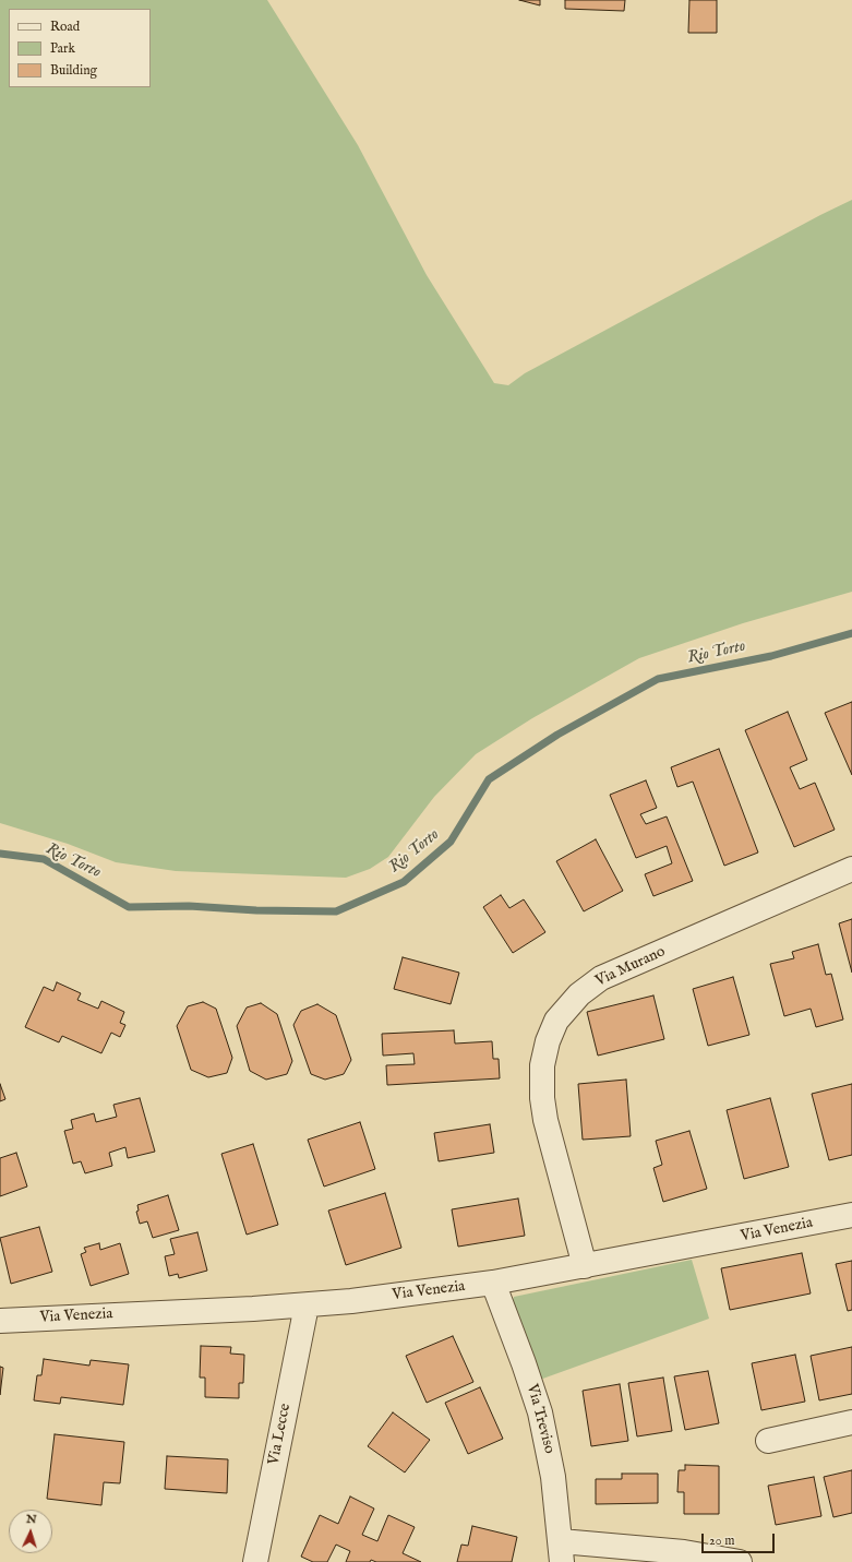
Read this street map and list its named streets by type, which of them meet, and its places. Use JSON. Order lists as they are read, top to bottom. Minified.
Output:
{"streets":{"street":["Via Murano","Via Venezia","Via Treviso","Via Lecce"]},"crossings":[["Via Murano","Via Venezia"],["Via Venezia","Via Treviso"],["Via Venezia","Via Lecce"]],"water":["Rio Torto"],"legend":["Road","Park","Building"],"scale_bar":"20 m","north":"top"}
